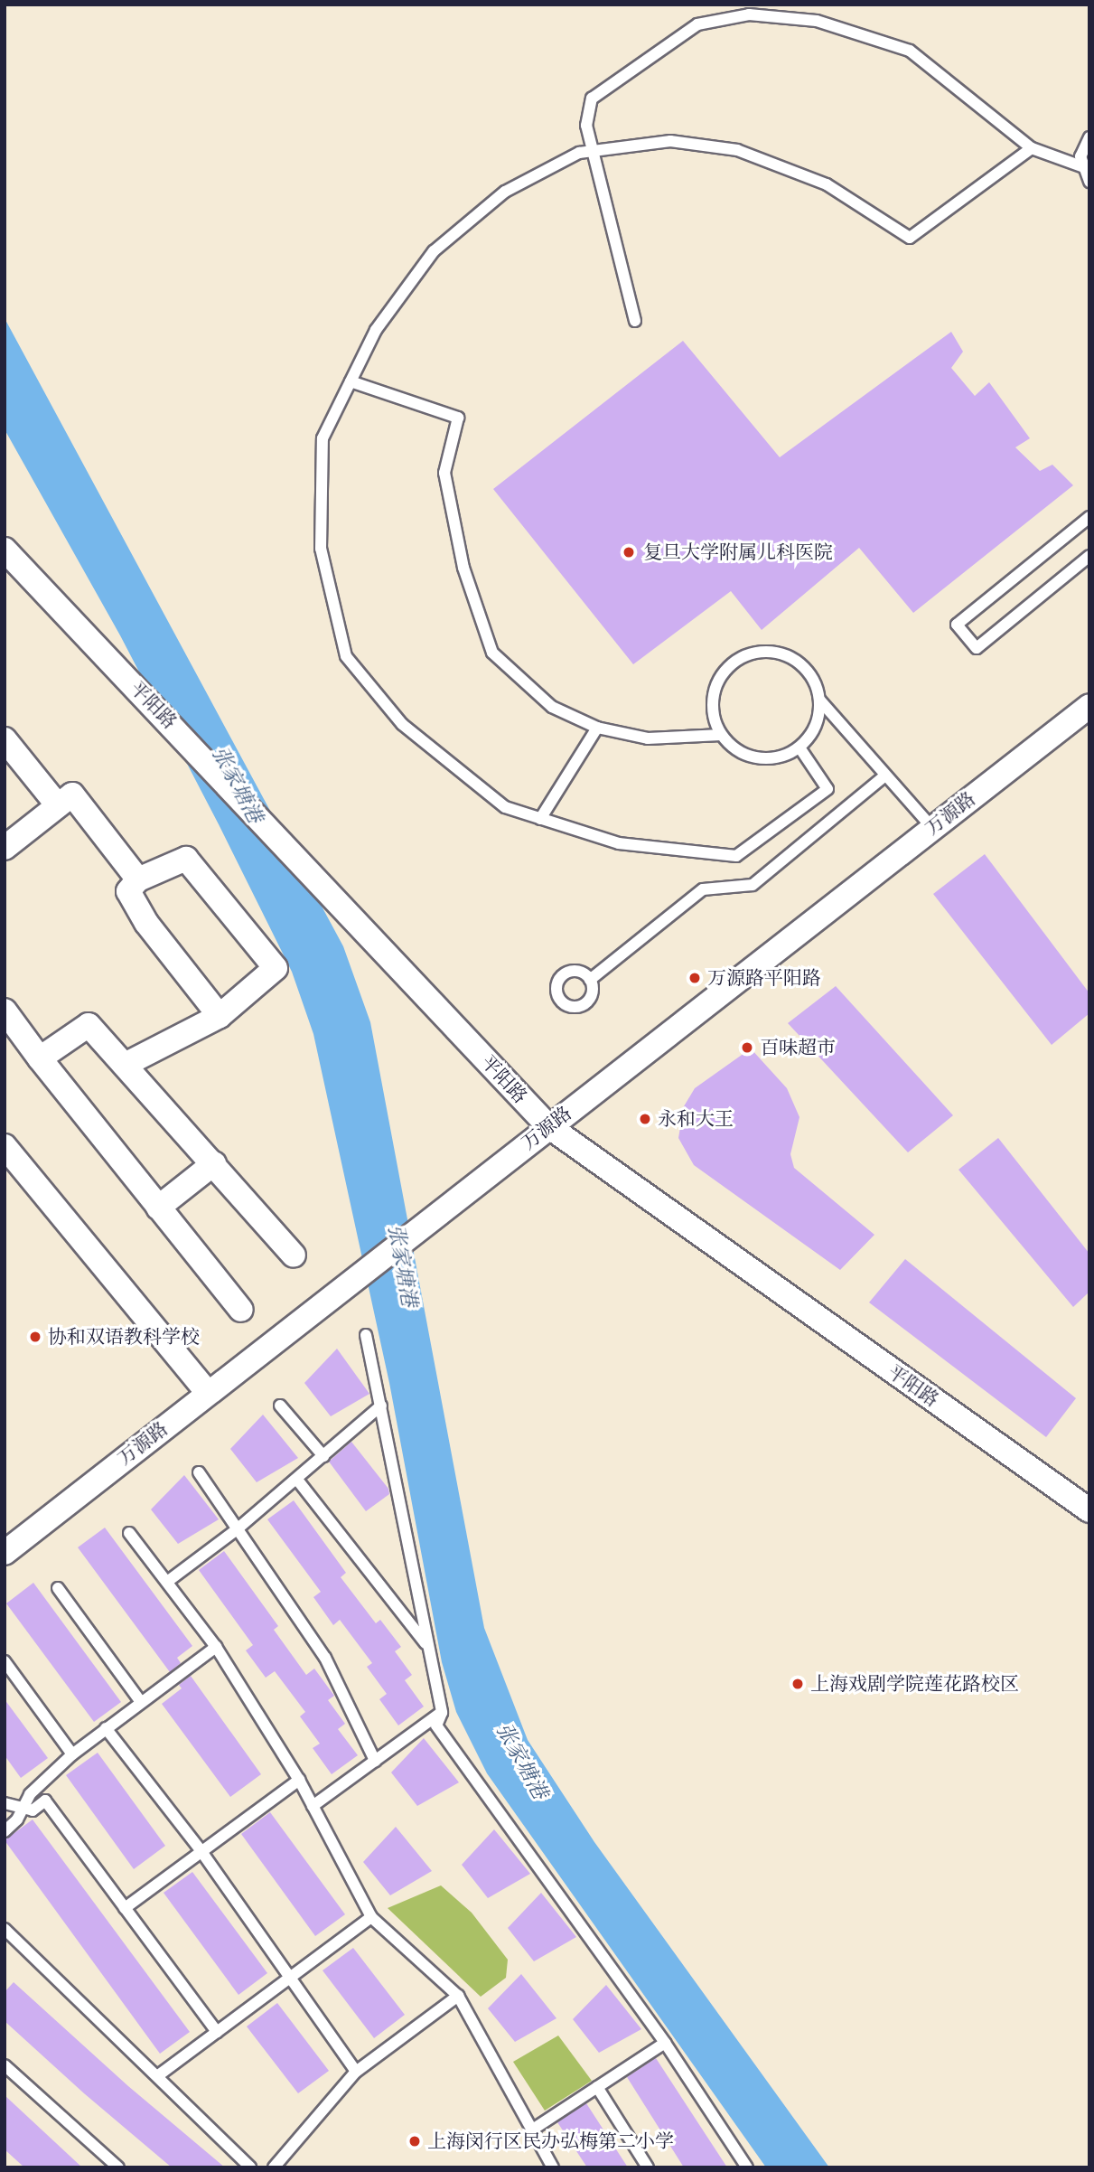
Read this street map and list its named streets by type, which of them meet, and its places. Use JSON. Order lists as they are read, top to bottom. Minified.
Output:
{"streets":{"street":["平阳路","万源路"]},"crossings":[["平阳路","万源路"]],"water":["张家塘港"],"places":["复旦大学附属儿科医院","万源路平阳路","百味超市","永和大王","协和双语教科学校","上海戏剧学院莲花路校区","上海闵行区民办弘梅第二小学"]}
